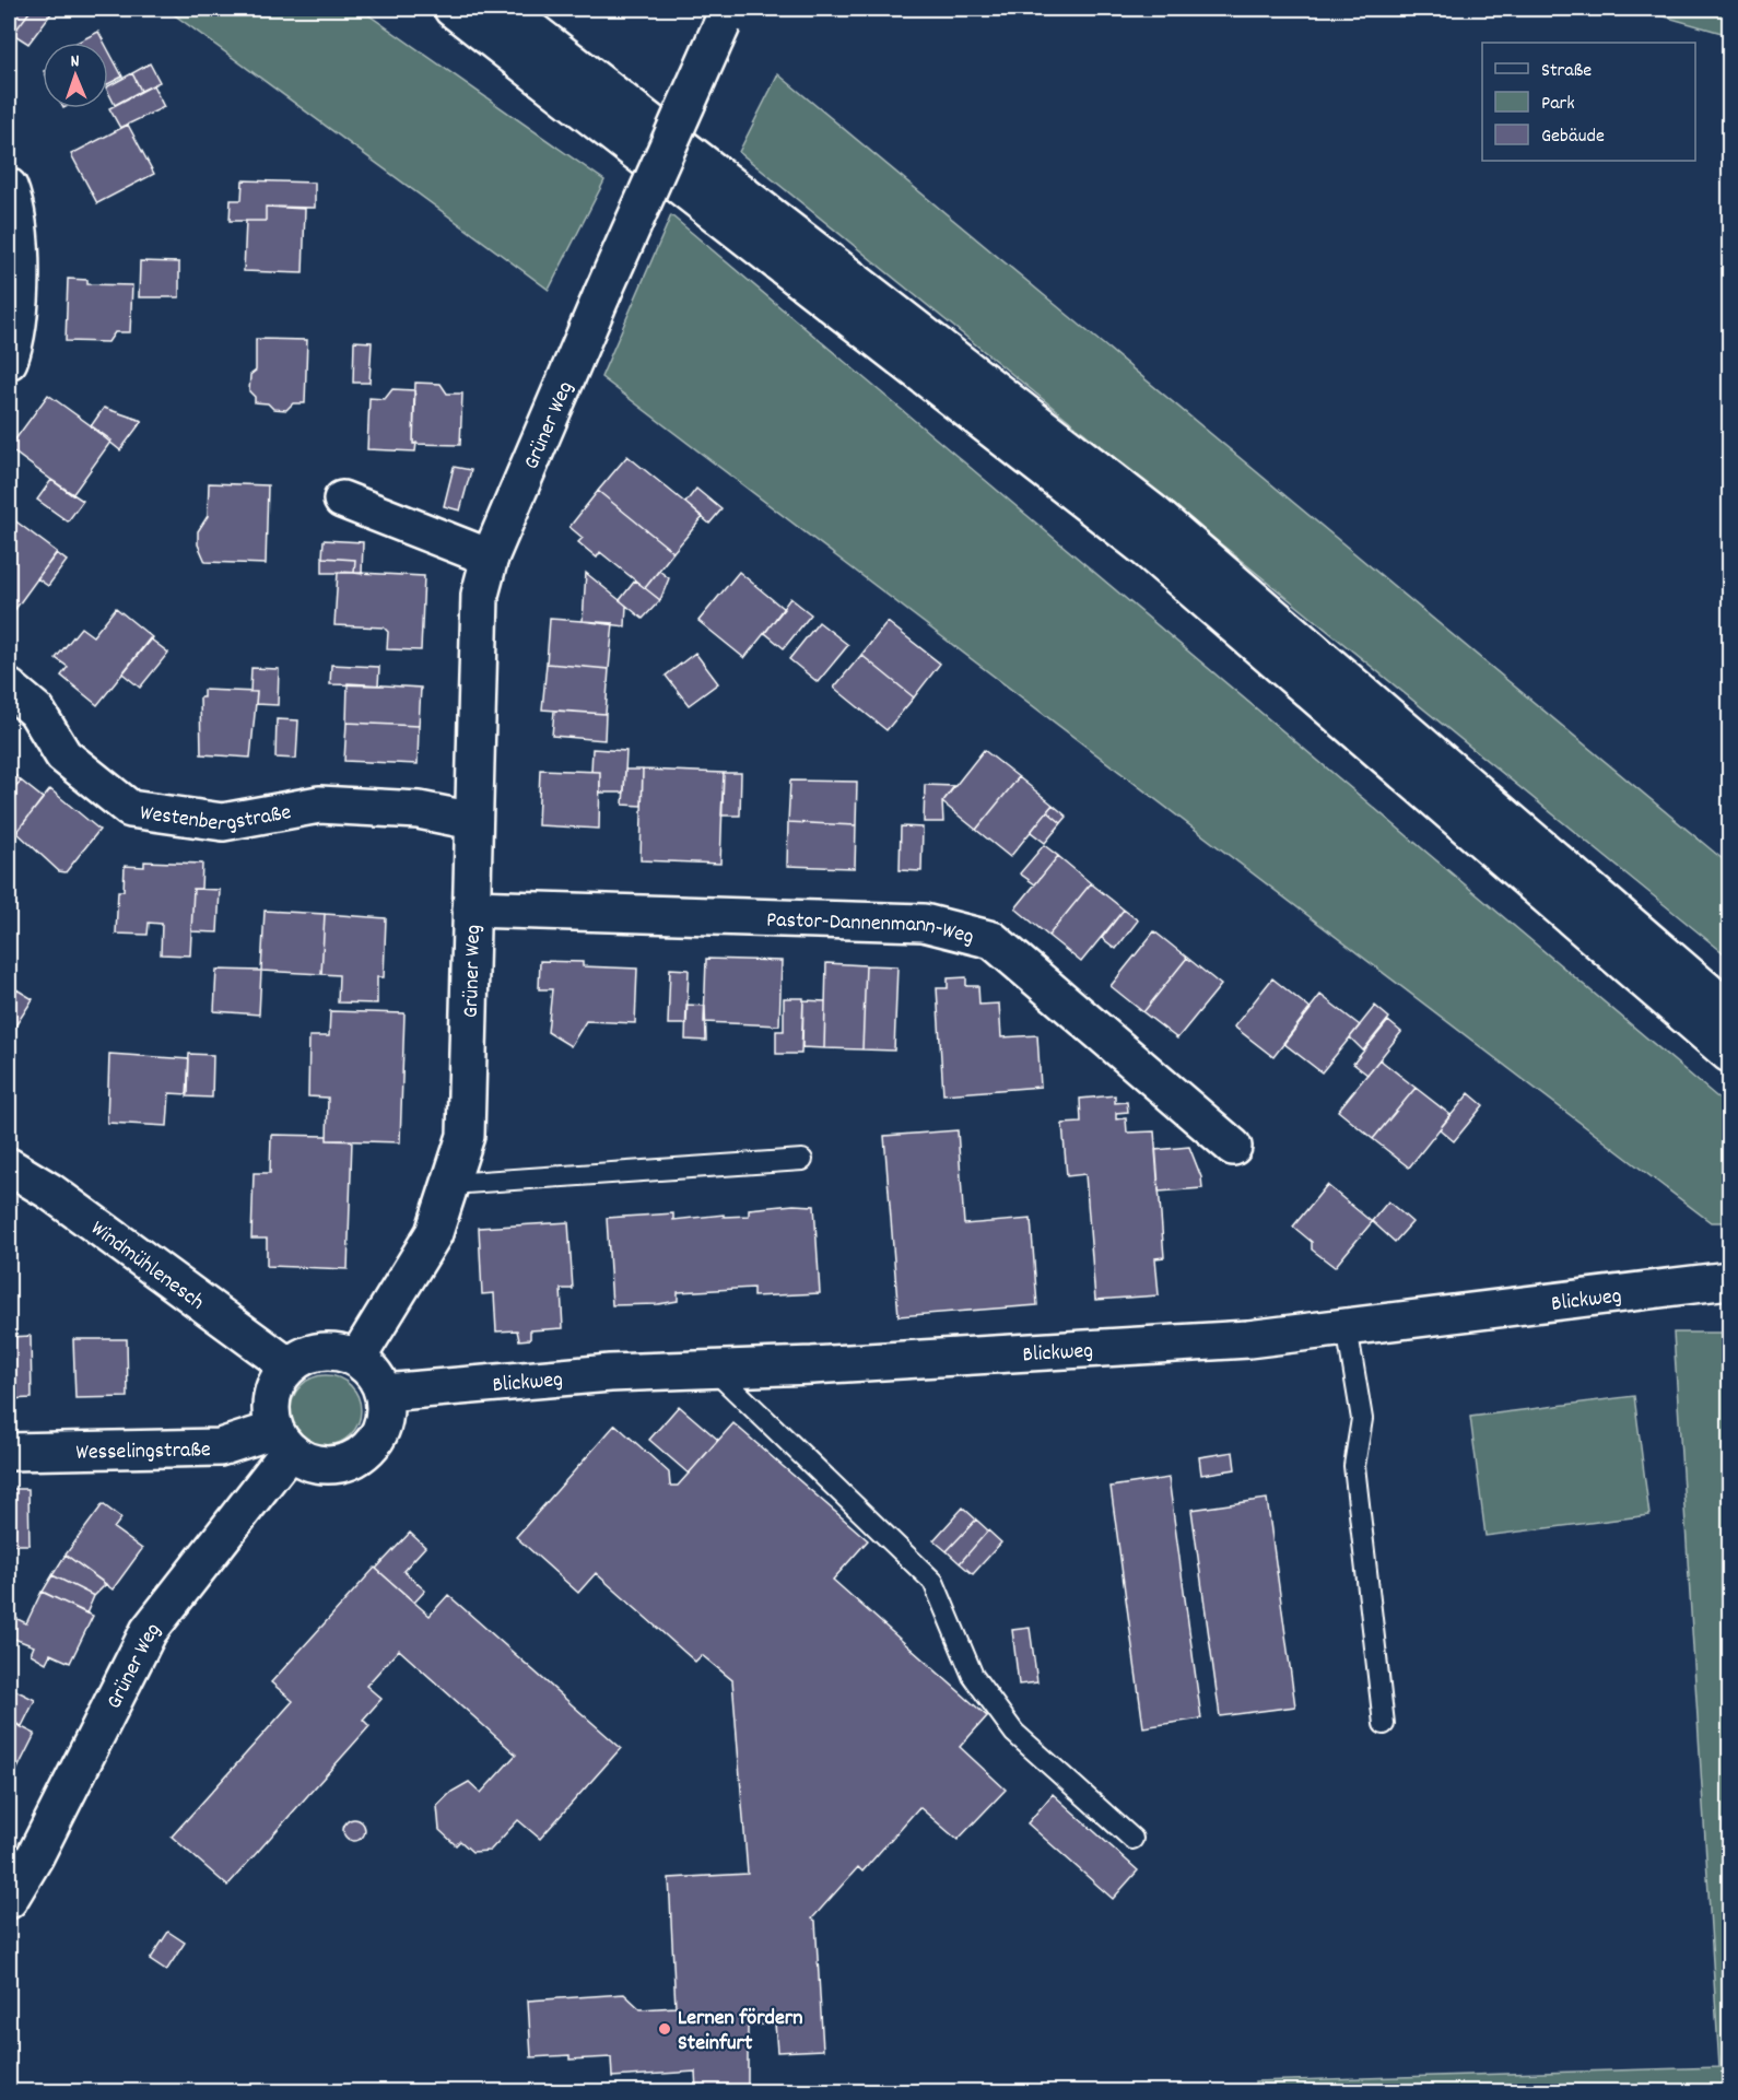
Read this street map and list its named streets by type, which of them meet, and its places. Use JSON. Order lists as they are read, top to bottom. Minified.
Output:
{"streets":{"main road":["Grüner Weg","Westenbergstraße","Pastor-Dannenmann-Weg","Windmühlenesch","Blickweg","Wesselingstraße"]},"crossings":[["Grüner Weg","Westenbergstraße"],["Grüner Weg","Pastor-Dannenmann-Weg"],["Grüner Weg","Windmühlenesch"],["Grüner Weg","Blickweg"],["Grüner Weg","Wesselingstraße"],["Windmühlenesch","Blickweg"],["Windmühlenesch","Wesselingstraße"],["Blickweg","Wesselingstraße"]],"places":["Lernen fördern Steinfurt"],"legend":["Straße","Park","Gebäude"],"north":"top"}
